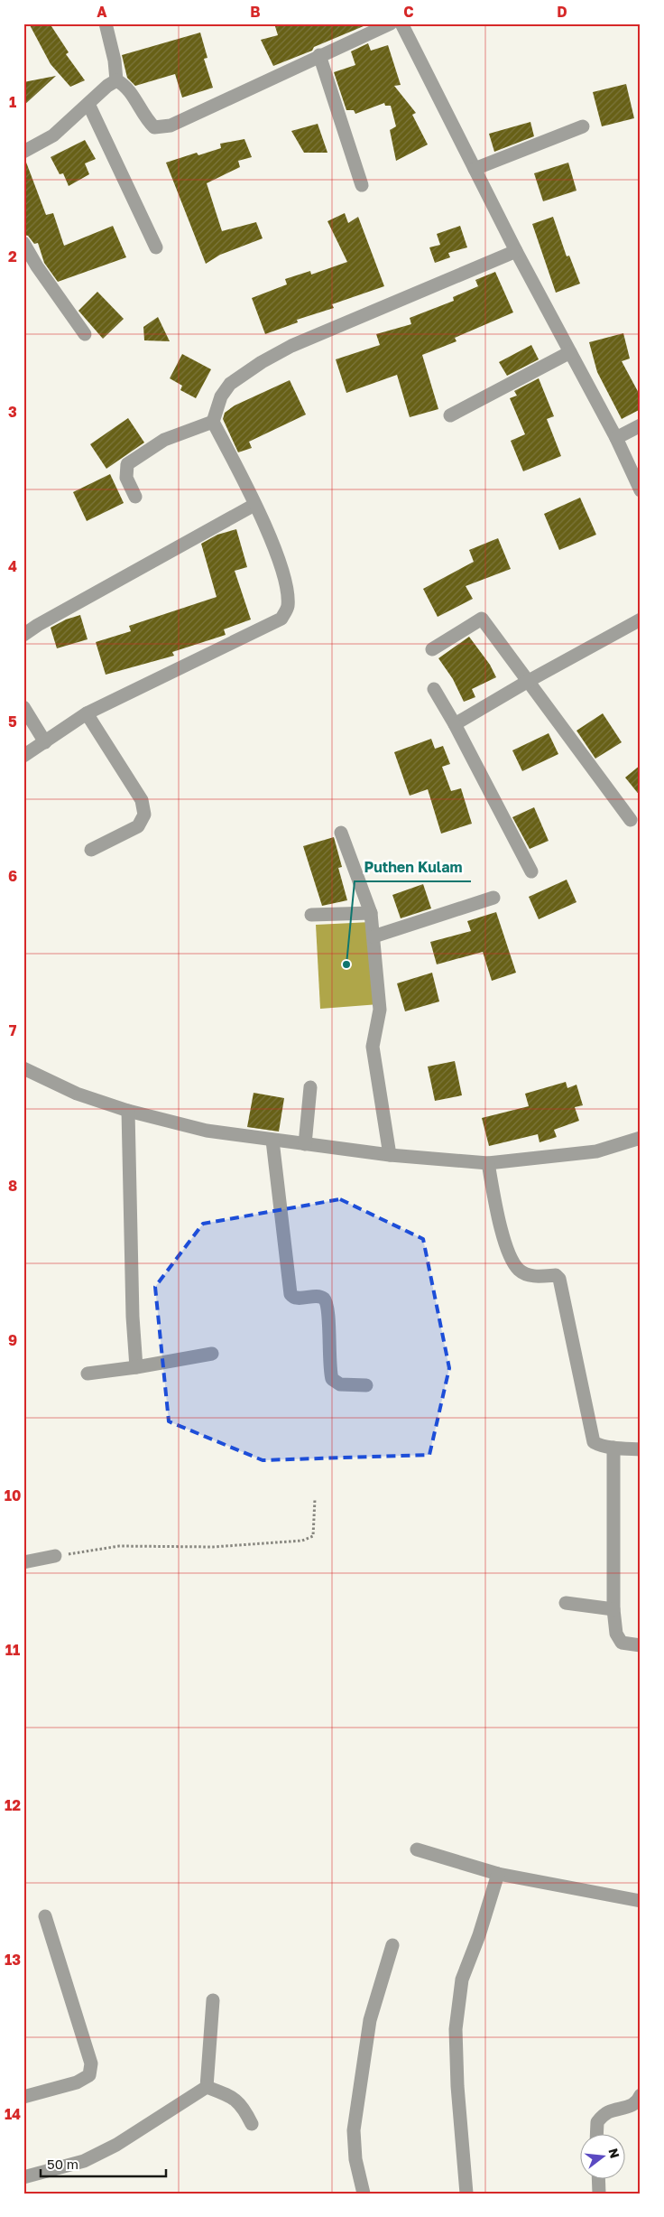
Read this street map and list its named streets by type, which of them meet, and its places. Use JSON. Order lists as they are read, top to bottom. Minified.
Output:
{"places":["Puthen Kulam"],"scale_bar":"50 m","north":"right","grid":{"columns":["A","B","C","D"],"rows":["1","2","3","4","5","6","7","8","9","10","11","12","13","14"]}}
